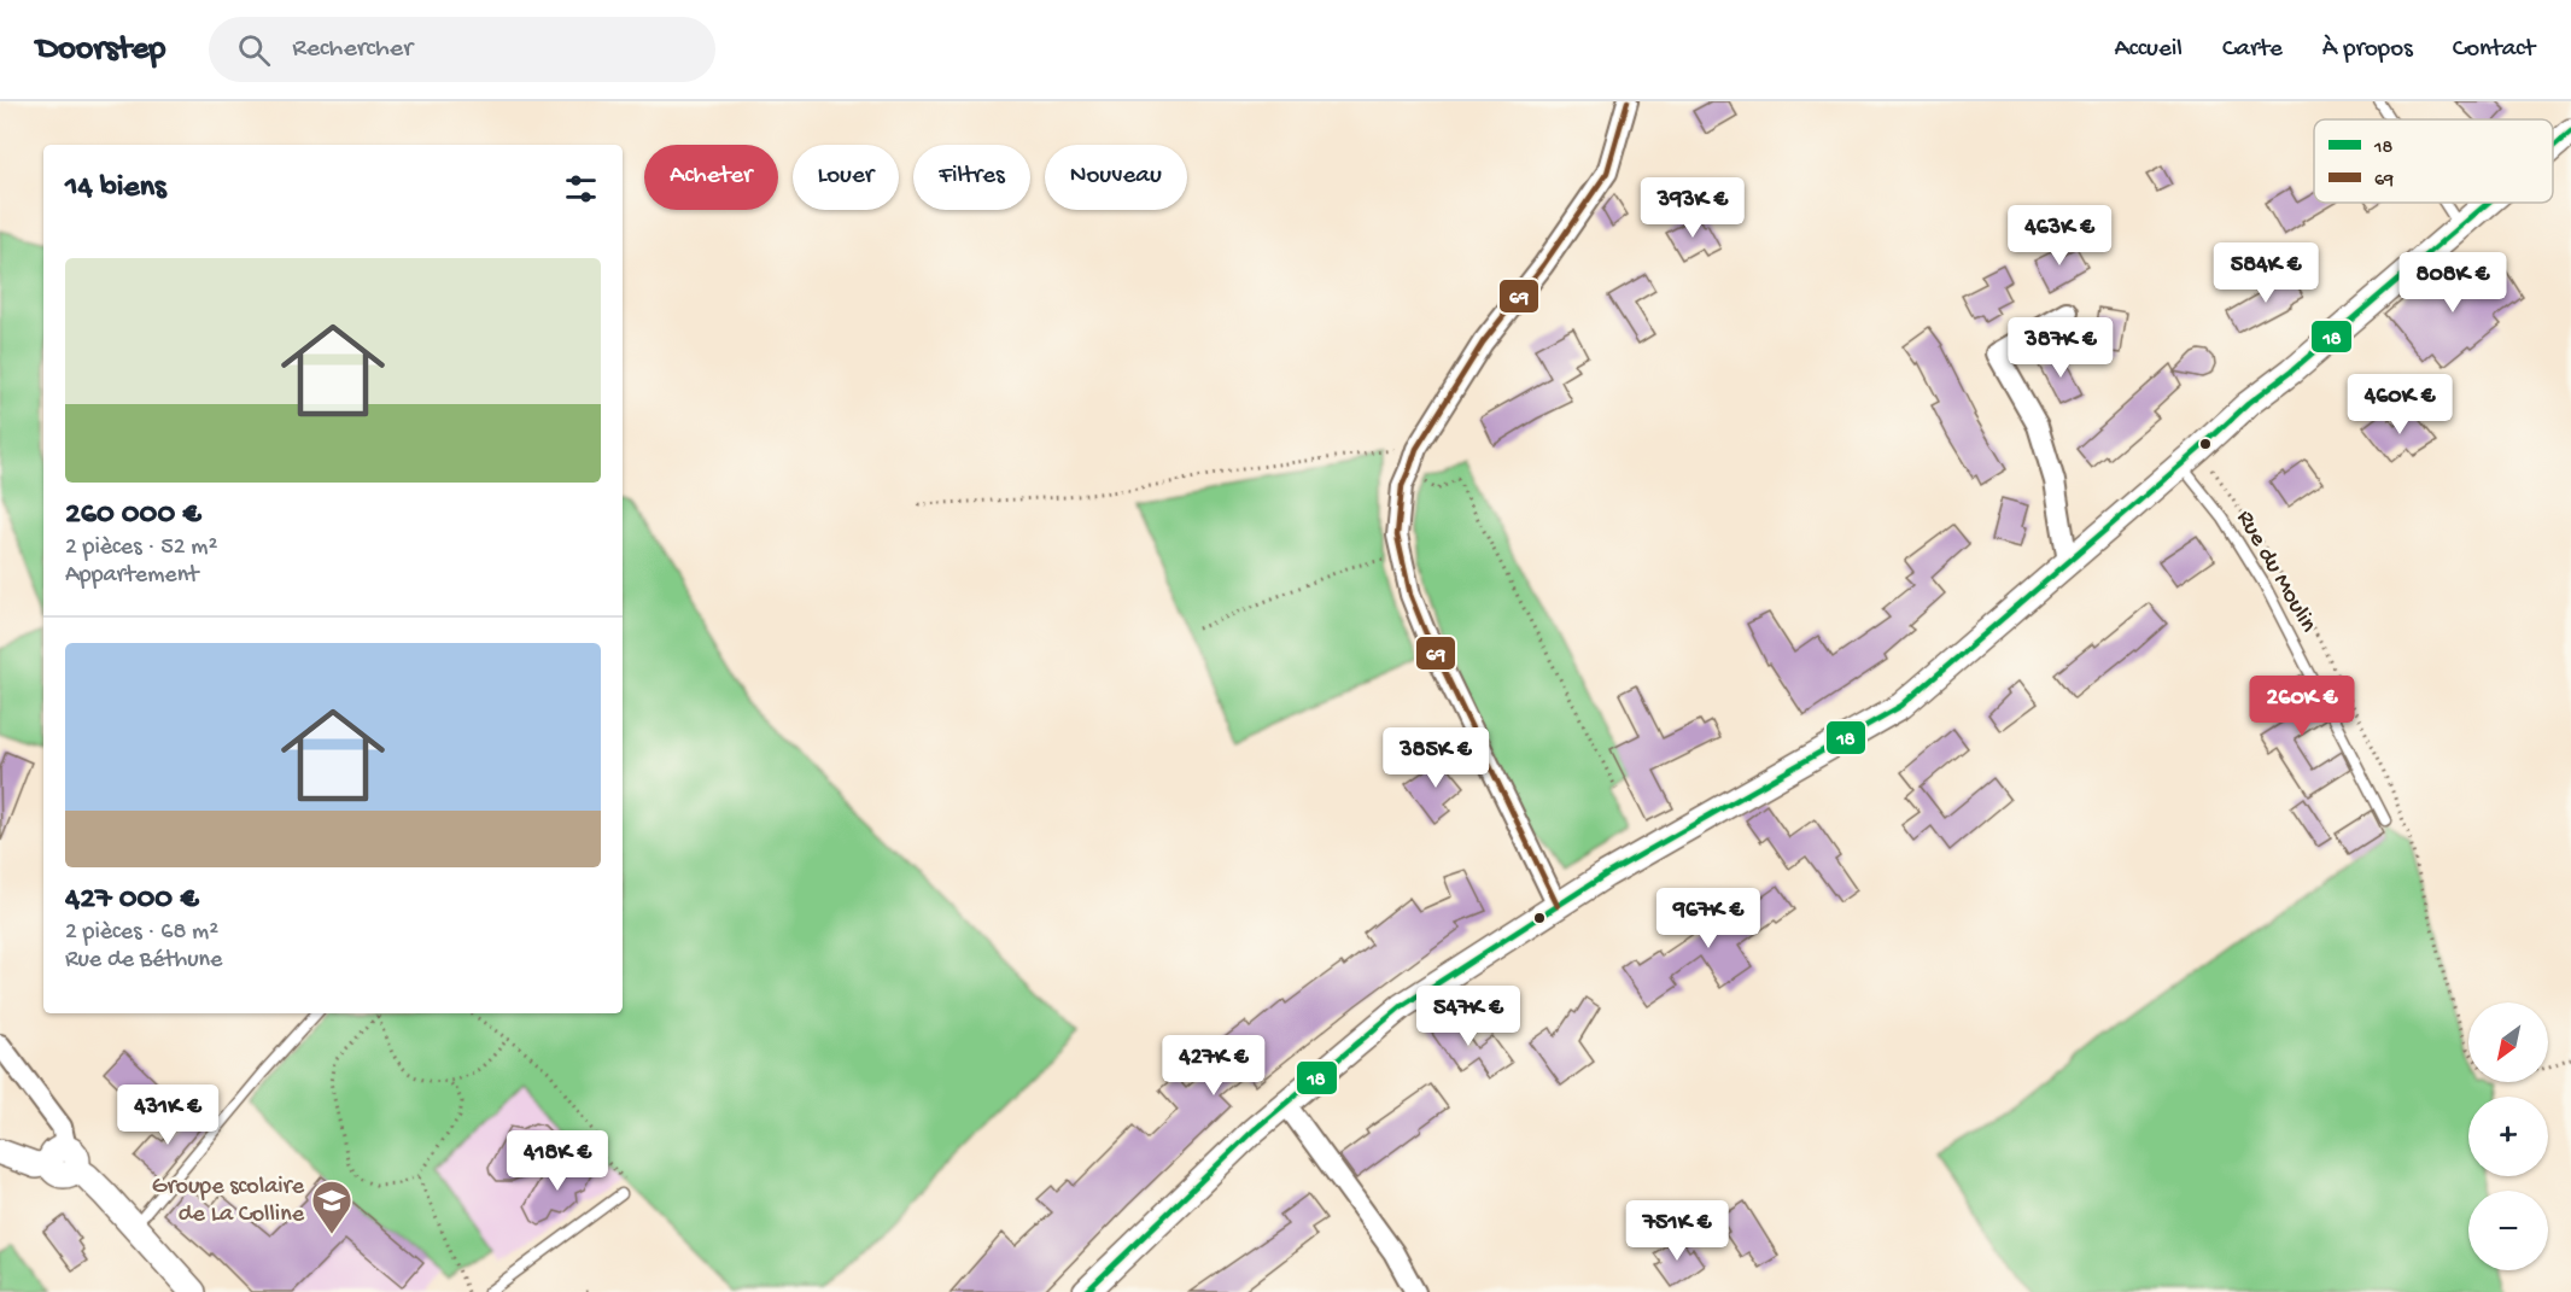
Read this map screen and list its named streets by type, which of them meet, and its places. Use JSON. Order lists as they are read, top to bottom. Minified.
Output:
{"streets":{"lane":["Rue du Moulin"]},"places":{"school or university":["Groupe scolaire de La Colline"]},"lines":["transit line 69","transit line 18"],"legend":["18","69"],"north":"bottom left","page":{"header":"Doorstep","search":"Rechercher","nav":["Accueil","Carte","À propos","Contact"],"chip":["Acheter","Louer","Filtres","Nouveau"],"heading":"14 biens","price":["393K €","463K €","584K €","808K €","387K €","460K €","260K €","385K €","967K €","547K €","427K €","431K €","418K €","751K €"],"list":[{"name":"260 000 €","note":"2 pièces · 52 m² · Appartement"},{"name":"427 000 €","note":"2 pièces · 68 m² · Rue de Béthune"}],"map_buttons":["+","−"]}}
